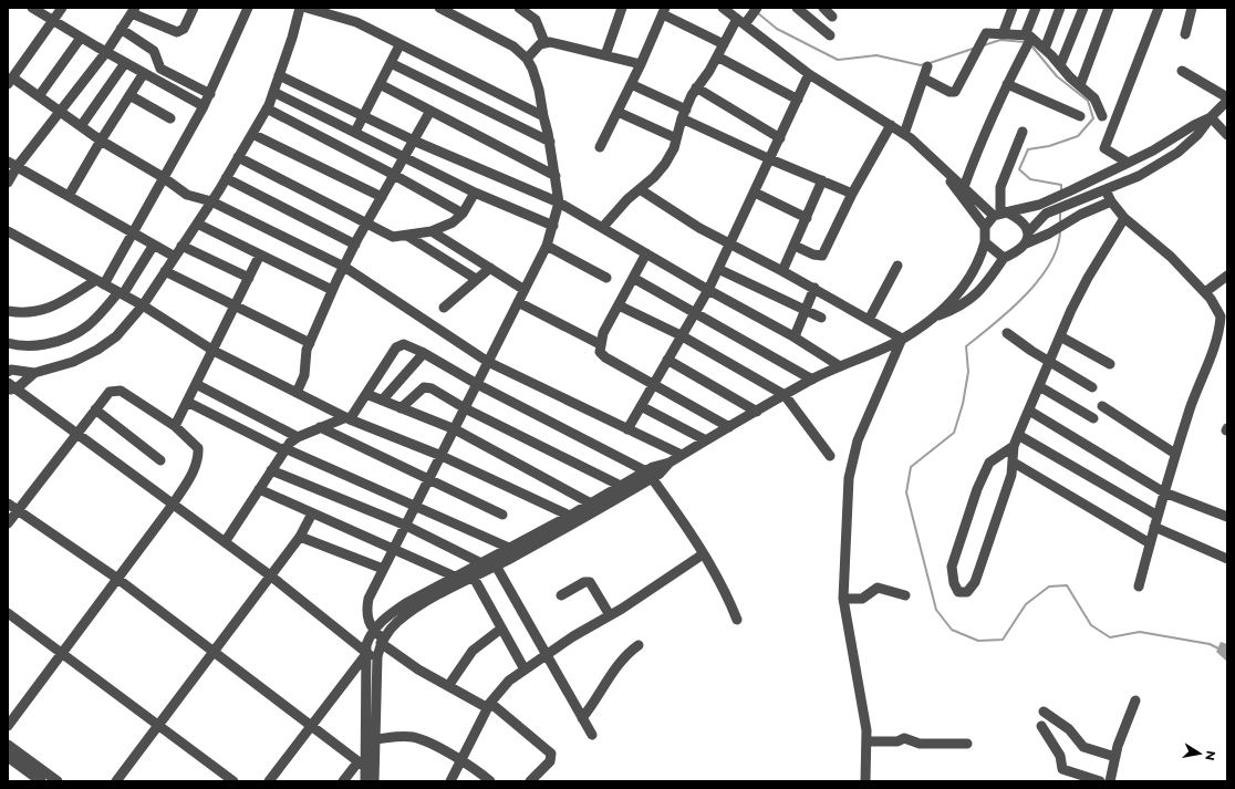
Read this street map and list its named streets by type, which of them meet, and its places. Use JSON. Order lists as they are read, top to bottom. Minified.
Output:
{"north":"right"}
